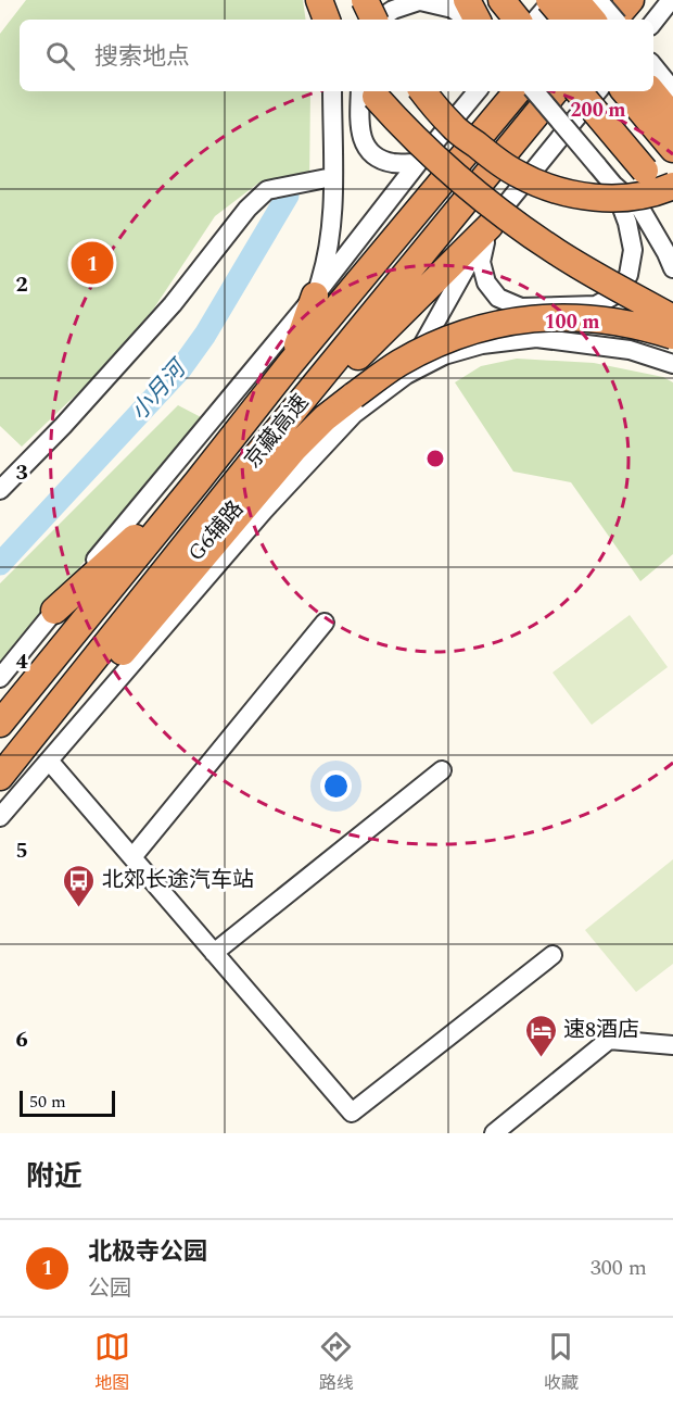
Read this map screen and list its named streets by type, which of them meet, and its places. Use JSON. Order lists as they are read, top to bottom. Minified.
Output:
{"streets":{"highway":["京藏高速"],"street":["G6辅路"]},"water":["小月河"],"places":{"bus stop":["北郊长途汽车站"],"hotel":["速8酒店"]},"scale_bar":"50 m","page":{"search":"搜索地点","pins":"1","scale":"50 m","heading":"附近","list":[{"mark":"1","name":"北极寺公园","note":"公园","value":"300 m"}],"nav":["地图","路线","收藏"]},"grid":{"rows":["2","3","4","5","6"]},"rings":["200 m","100 m"]}
